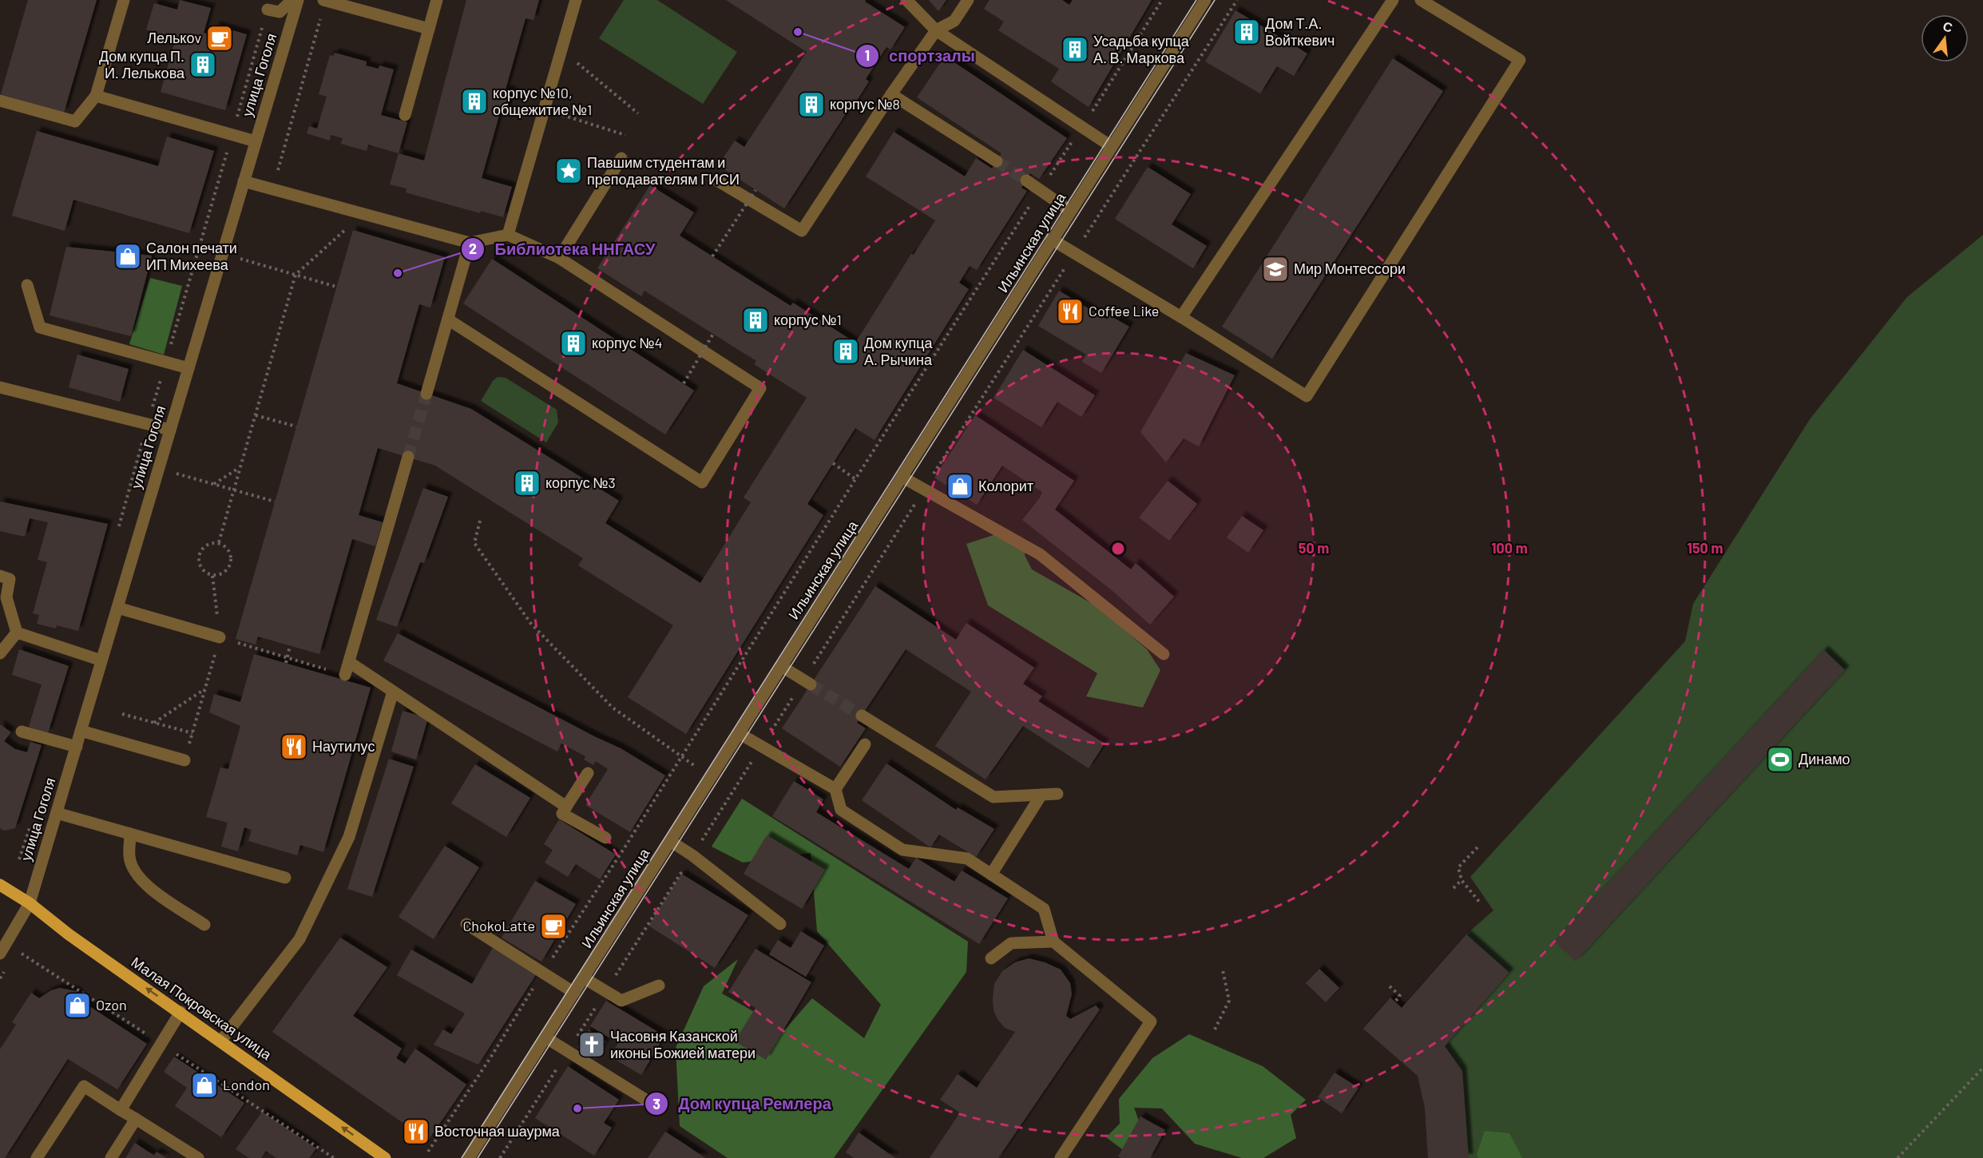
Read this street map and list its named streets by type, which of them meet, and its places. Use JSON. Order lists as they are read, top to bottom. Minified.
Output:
{"streets":{"main road":["Малая Покровская улица"],"street":["улица Гоголя","Ильинская улица"]},"crossings":[["улица Гоголя","Малая Покровская улица"]],"one_way":["Малая Покровская улица"],"places":{"other":["спортзалы","Библиотека ННГАСУ","Дом купца Ремлера"],"building":["Дом Т.А. Войткевич","Усадьба купца А. В. Маркова","Дом купца П. И. Лелькова","корпус №10, общежитие №1","корпус №8","корпус №1","корпус №4","Дом купца А. Рычина","корпус №3"],"cafe":["Лелькоv","ChokoLatte"],"place":["Павшим студентам и преподавателям ГИСИ"],"shop":["Салон печати ИП Михеева","Колорит","Ozon","London"],"school or university":["Мир Монтессори"],"restaurant":["Coffee Like","Наутилус","Восточная шаурма"],"sports":["Динамо"],"church":["Часовня Казанской иконы Божией матери"]},"north":"top","rings":["50 m","100 m","150 m"]}
